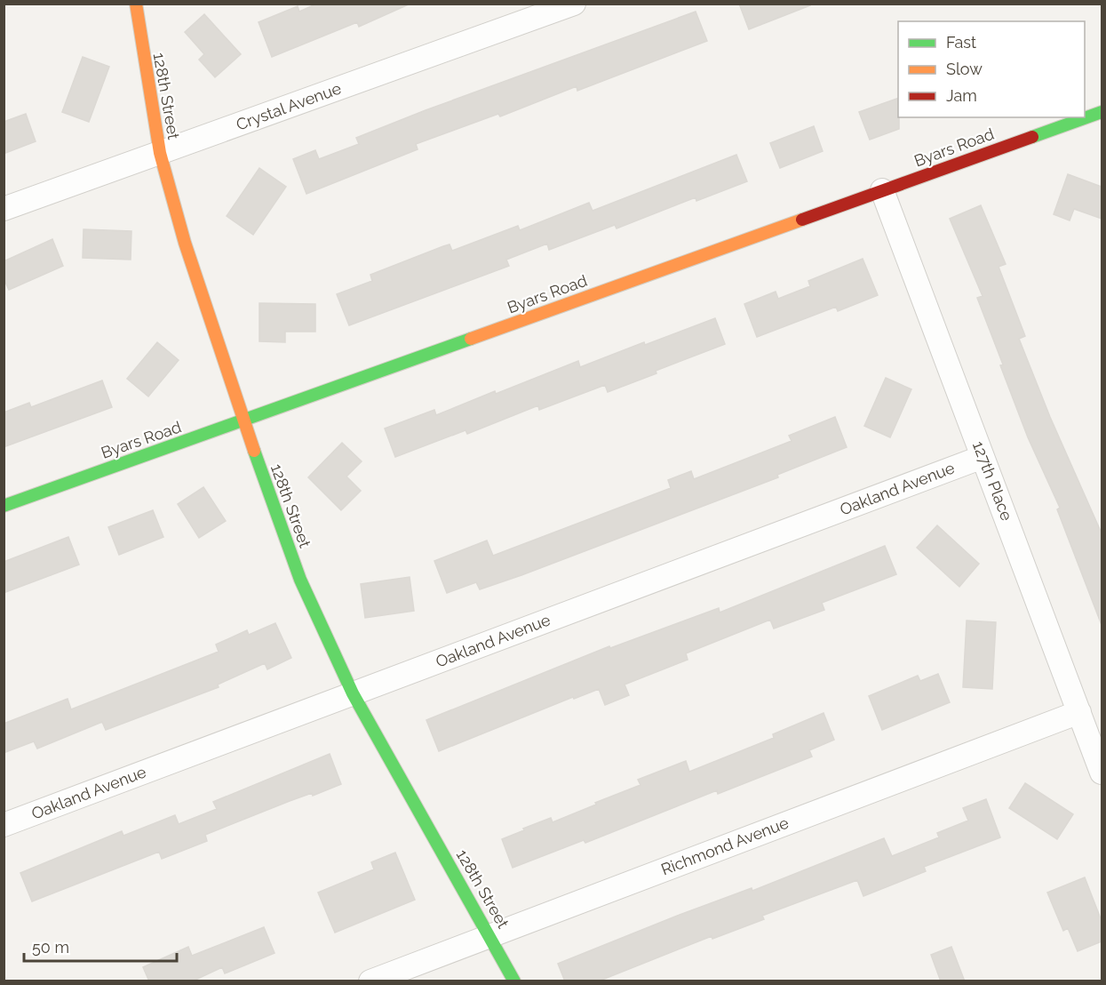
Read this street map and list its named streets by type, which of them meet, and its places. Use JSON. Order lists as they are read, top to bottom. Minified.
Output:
{"streets":{"street":["128th Street","Crystal Avenue","Byars Road","127th Place","Oakland Avenue","Richmond Avenue"]},"crossings":[["128th Street","Crystal Avenue"],["128th Street","Byars Road"],["128th Street","Oakland Avenue"],["128th Street","Richmond Avenue"],["Byars Road","127th Place"],["127th Place","Oakland Avenue"],["127th Place","Richmond Avenue"]],"legend":["Fast","Slow","Jam"],"scale_bar":"50 m"}
